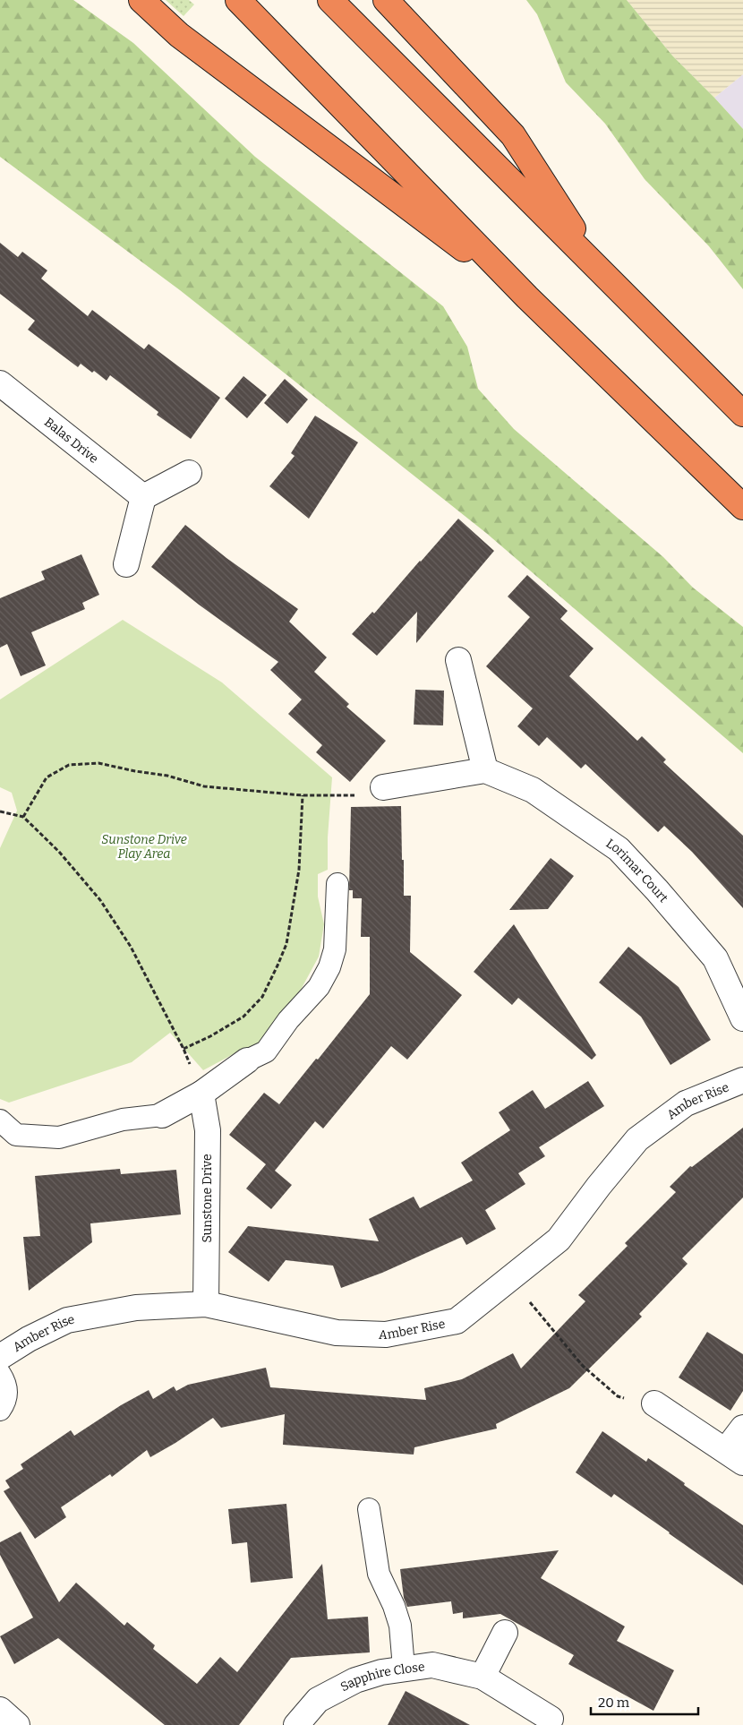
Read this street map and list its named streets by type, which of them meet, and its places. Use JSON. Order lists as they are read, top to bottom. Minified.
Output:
{"streets":{"street":["Balas Drive","Lorimar Court","Amber Rise","Sunstone Drive","Sapphire Close"]},"crossings":[["Amber Rise","Sunstone Drive"]],"parks":["Sunstone Drive Play Area"],"scale_bar":"20 m"}
